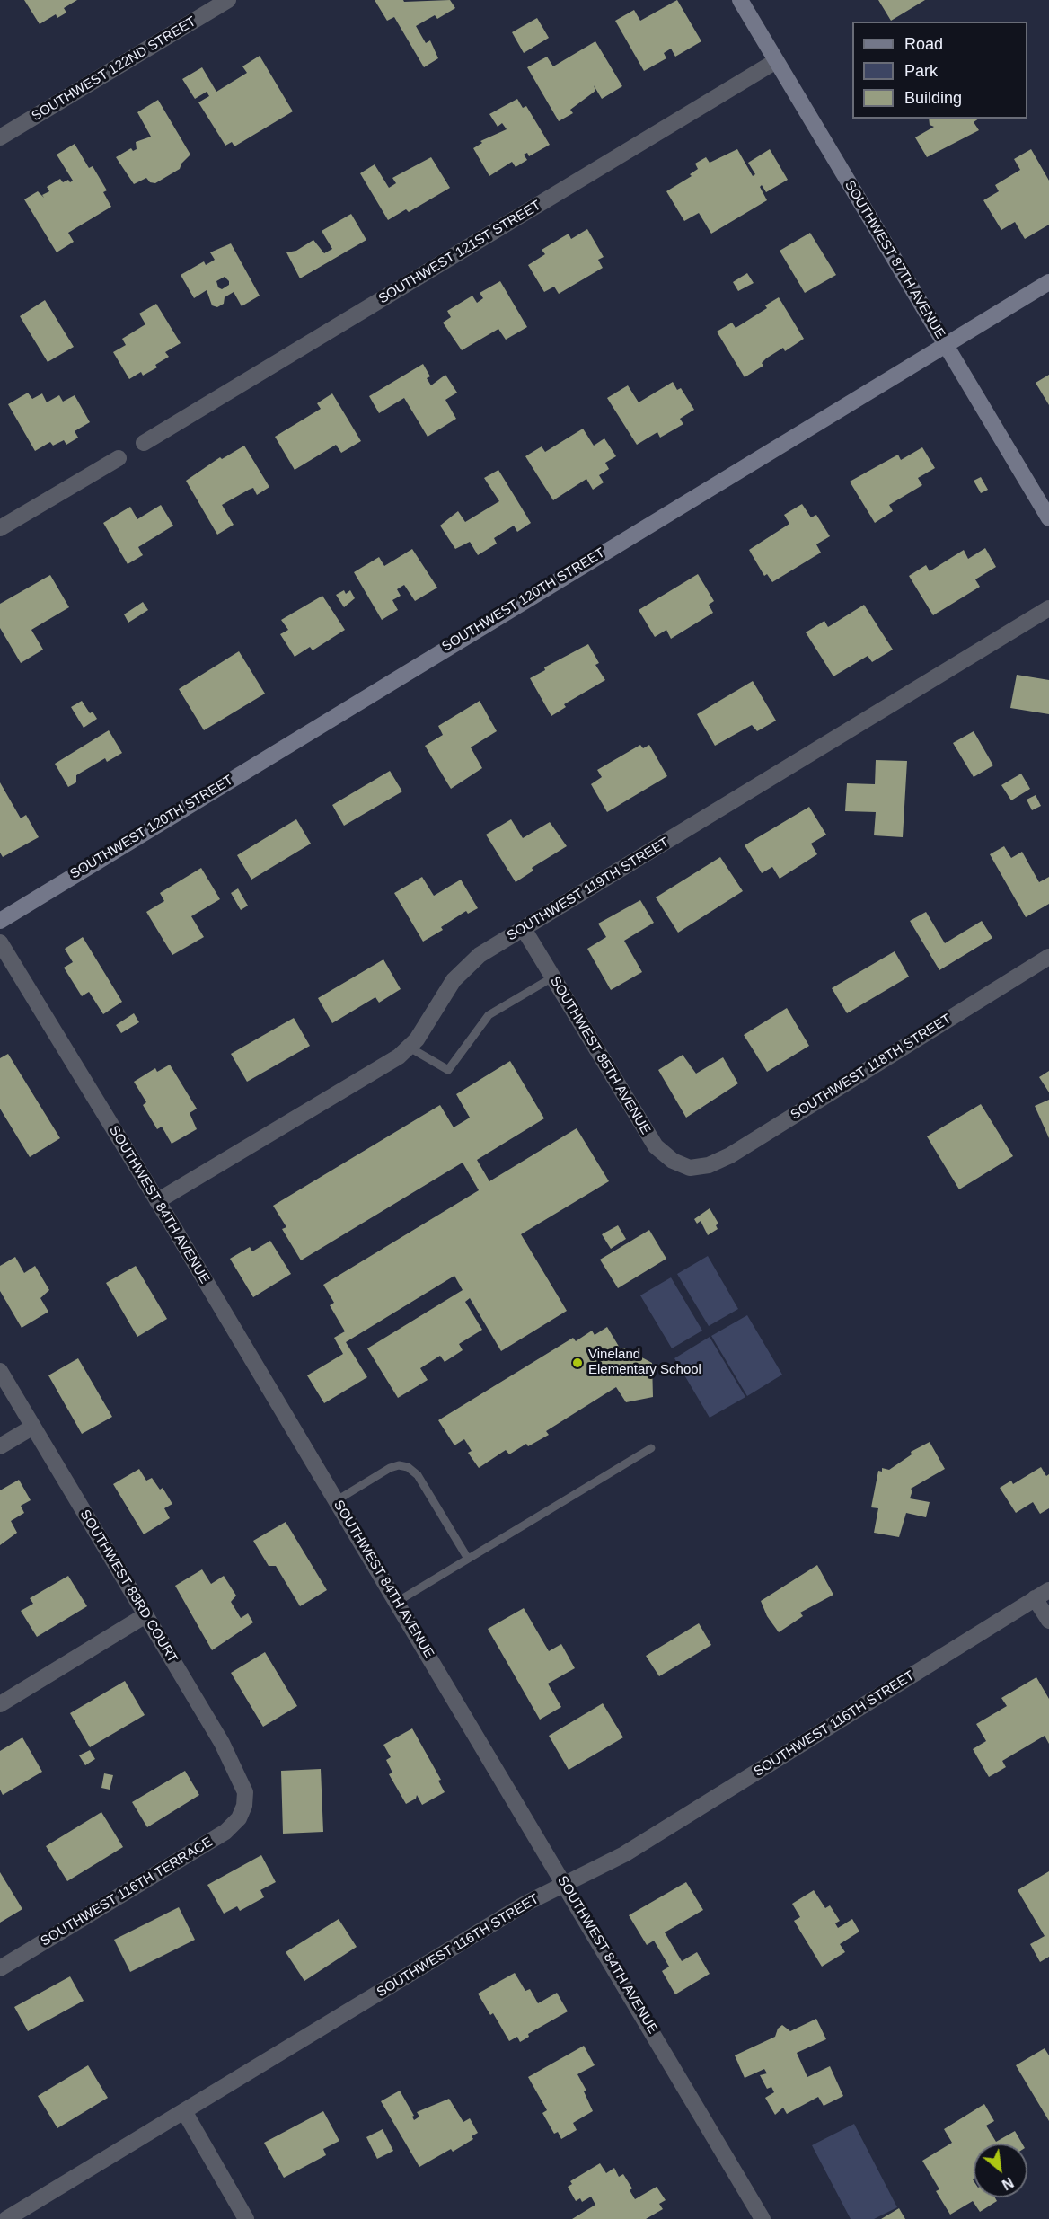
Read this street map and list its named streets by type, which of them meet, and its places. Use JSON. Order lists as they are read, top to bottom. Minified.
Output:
{"streets":{"street":["SOUTHWEST 122ND STREET","SOUTHWEST 121ST STREET","SOUTHWEST 87TH AVENUE","SOUTHWEST 120TH STREET","SOUTHWEST 119TH STREET","SOUTHWEST 85TH AVENUE","SOUTHWEST 118TH STREET","SOUTHWEST 84TH AVENUE","SOUTHWEST 83RD COURT","SOUTHWEST 116TH STREET","SOUTHWEST 116TH TERRACE"]},"crossings":[["SOUTHWEST 121ST STREET","SOUTHWEST 87TH AVENUE"],["SOUTHWEST 87TH AVENUE","SOUTHWEST 120TH STREET"],["SOUTHWEST 119TH STREET","SOUTHWEST 85TH AVENUE"],["SOUTHWEST 119TH STREET","SOUTHWEST 84TH AVENUE"],["SOUTHWEST 85TH AVENUE","SOUTHWEST 118TH STREET"],["SOUTHWEST 84TH AVENUE","SOUTHWEST 116TH STREET"],["SOUTHWEST 83RD COURT","SOUTHWEST 116TH TERRACE"]],"places":["Vineland Elementary School"],"legend":["Road","Park","Building"],"north":"bottom right"}
